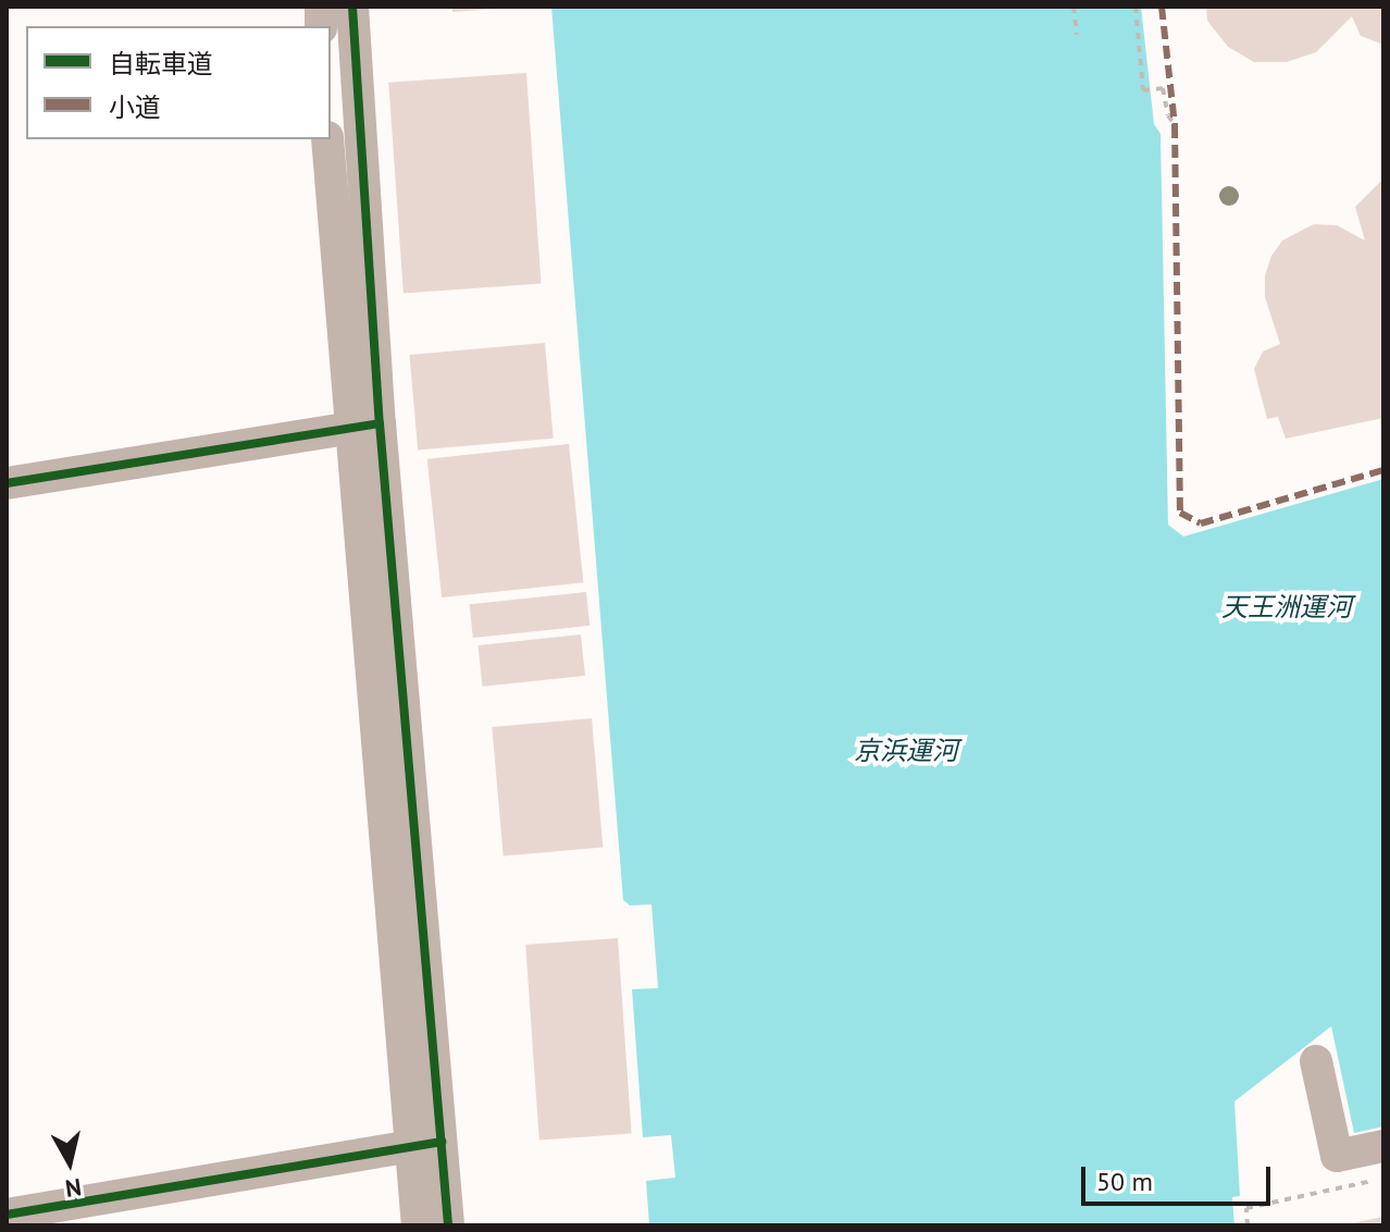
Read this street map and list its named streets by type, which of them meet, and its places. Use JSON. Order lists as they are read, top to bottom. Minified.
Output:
{"water":["天王洲運河","京浜運河"],"legend":["自転車道","小道"],"scale_bar":"50 m","north":"bottom"}
